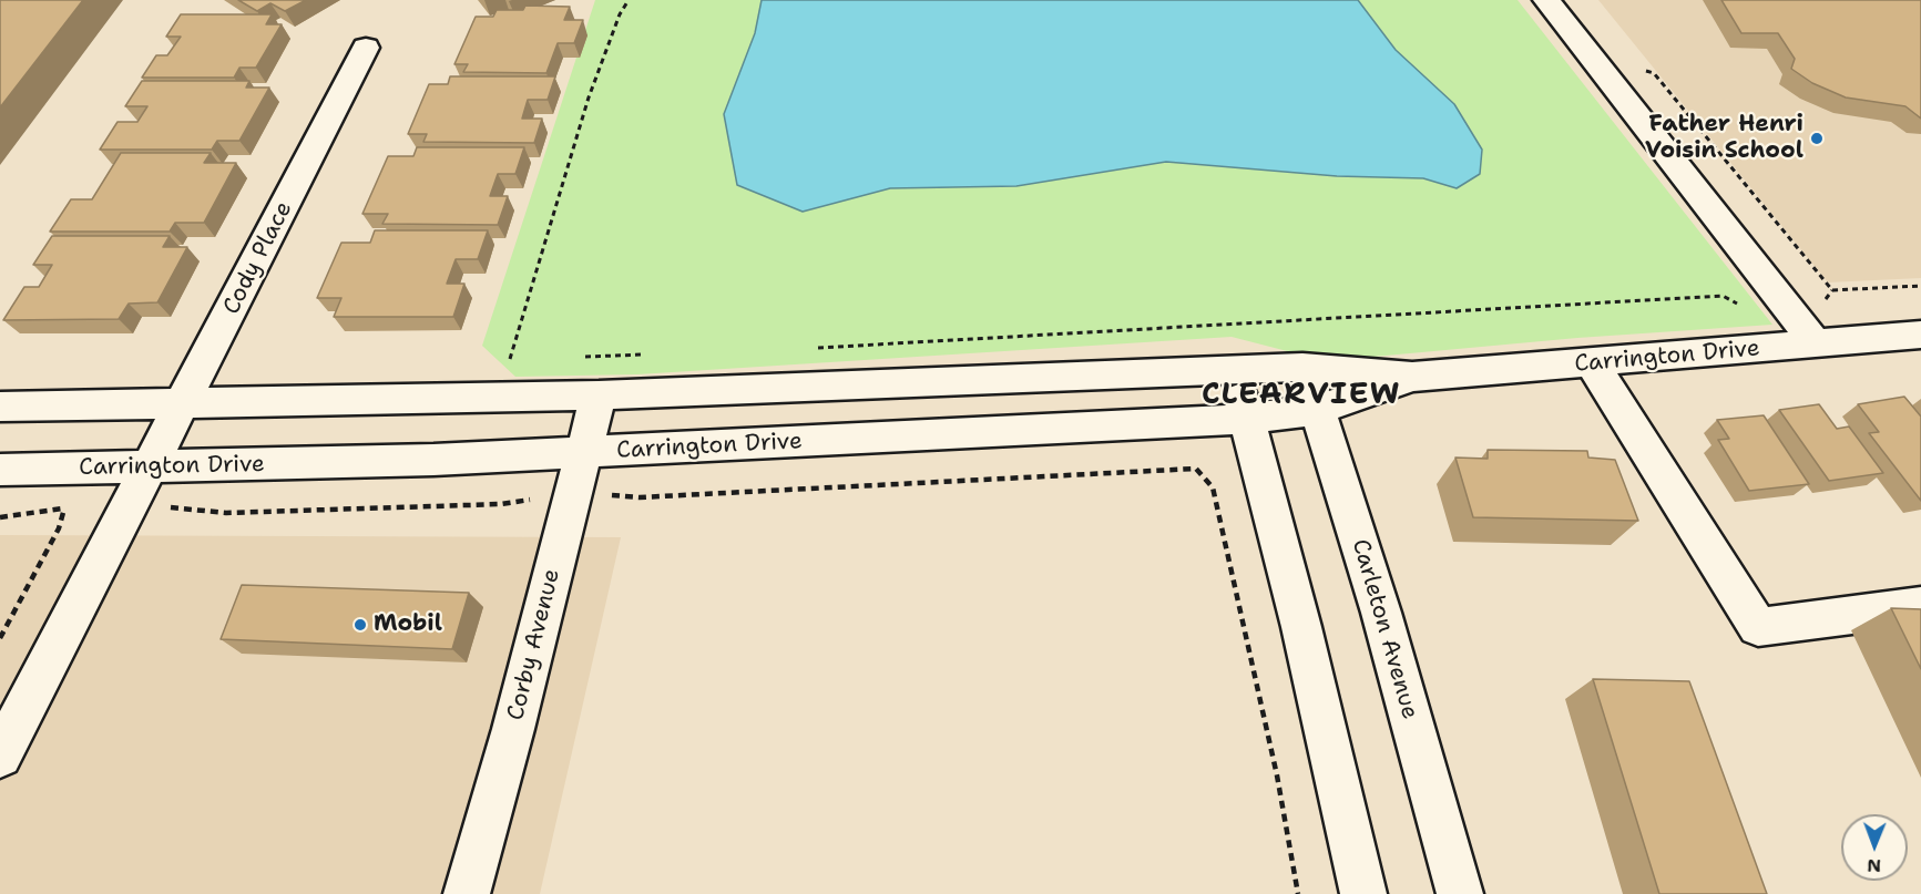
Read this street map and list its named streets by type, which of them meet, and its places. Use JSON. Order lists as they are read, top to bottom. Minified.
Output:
{"streets":{"street":["Cody Place","Carrington Drive","Carleton Avenue","Corby Avenue"]},"crossings":[["Cody Place","Carrington Drive"],["Carrington Drive","Carleton Avenue"],["Carrington Drive","Corby Avenue"]],"districts":["CLEARVIEW"],"places":["Father Henri Voisin School","Mobil"],"north":"bottom"}
